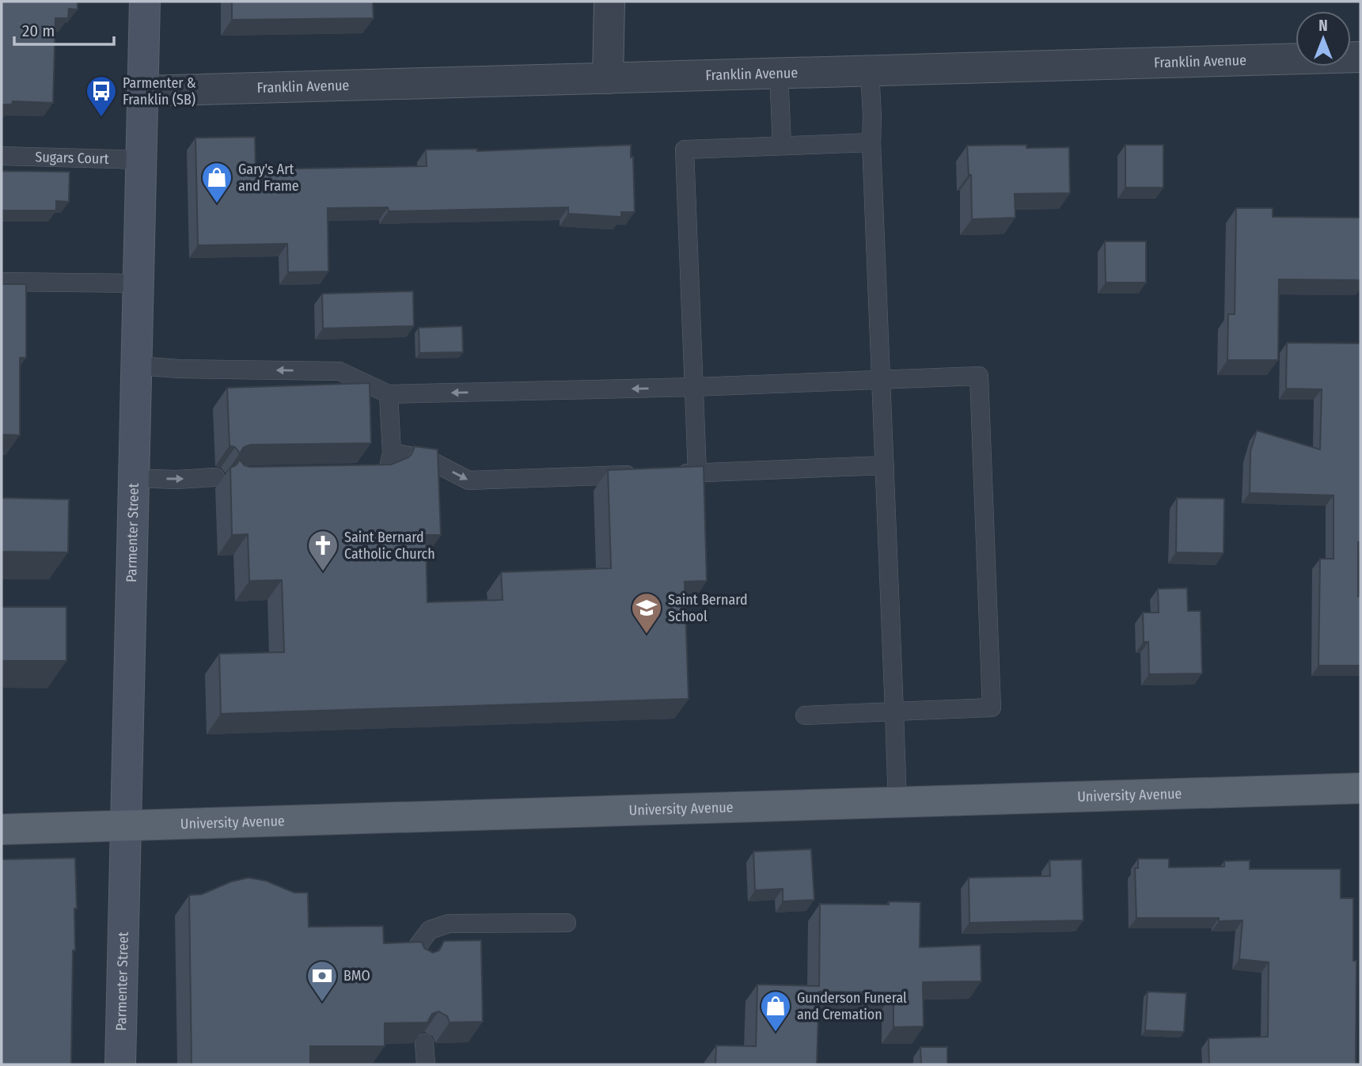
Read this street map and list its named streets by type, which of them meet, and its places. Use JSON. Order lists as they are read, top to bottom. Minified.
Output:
{"streets":{"main road":["University Avenue"],"street":["Franklin Avenue","Parmenter Street"],"lane":["Sugars Court"]},"crossings":[["Franklin Avenue","Parmenter Street"],["Sugars Court","Parmenter Street"],["Parmenter Street","University Avenue"]],"places":{"bus stop":["Parmenter & Franklin (SB)"],"shop":["Gary's Art and Frame","Gunderson Funeral and Cremation"],"church":["Saint Bernard Catholic Church"],"school or university":["Saint Bernard School"],"bank":["BMO"]},"scale_bar":"20 m","north":"top"}
